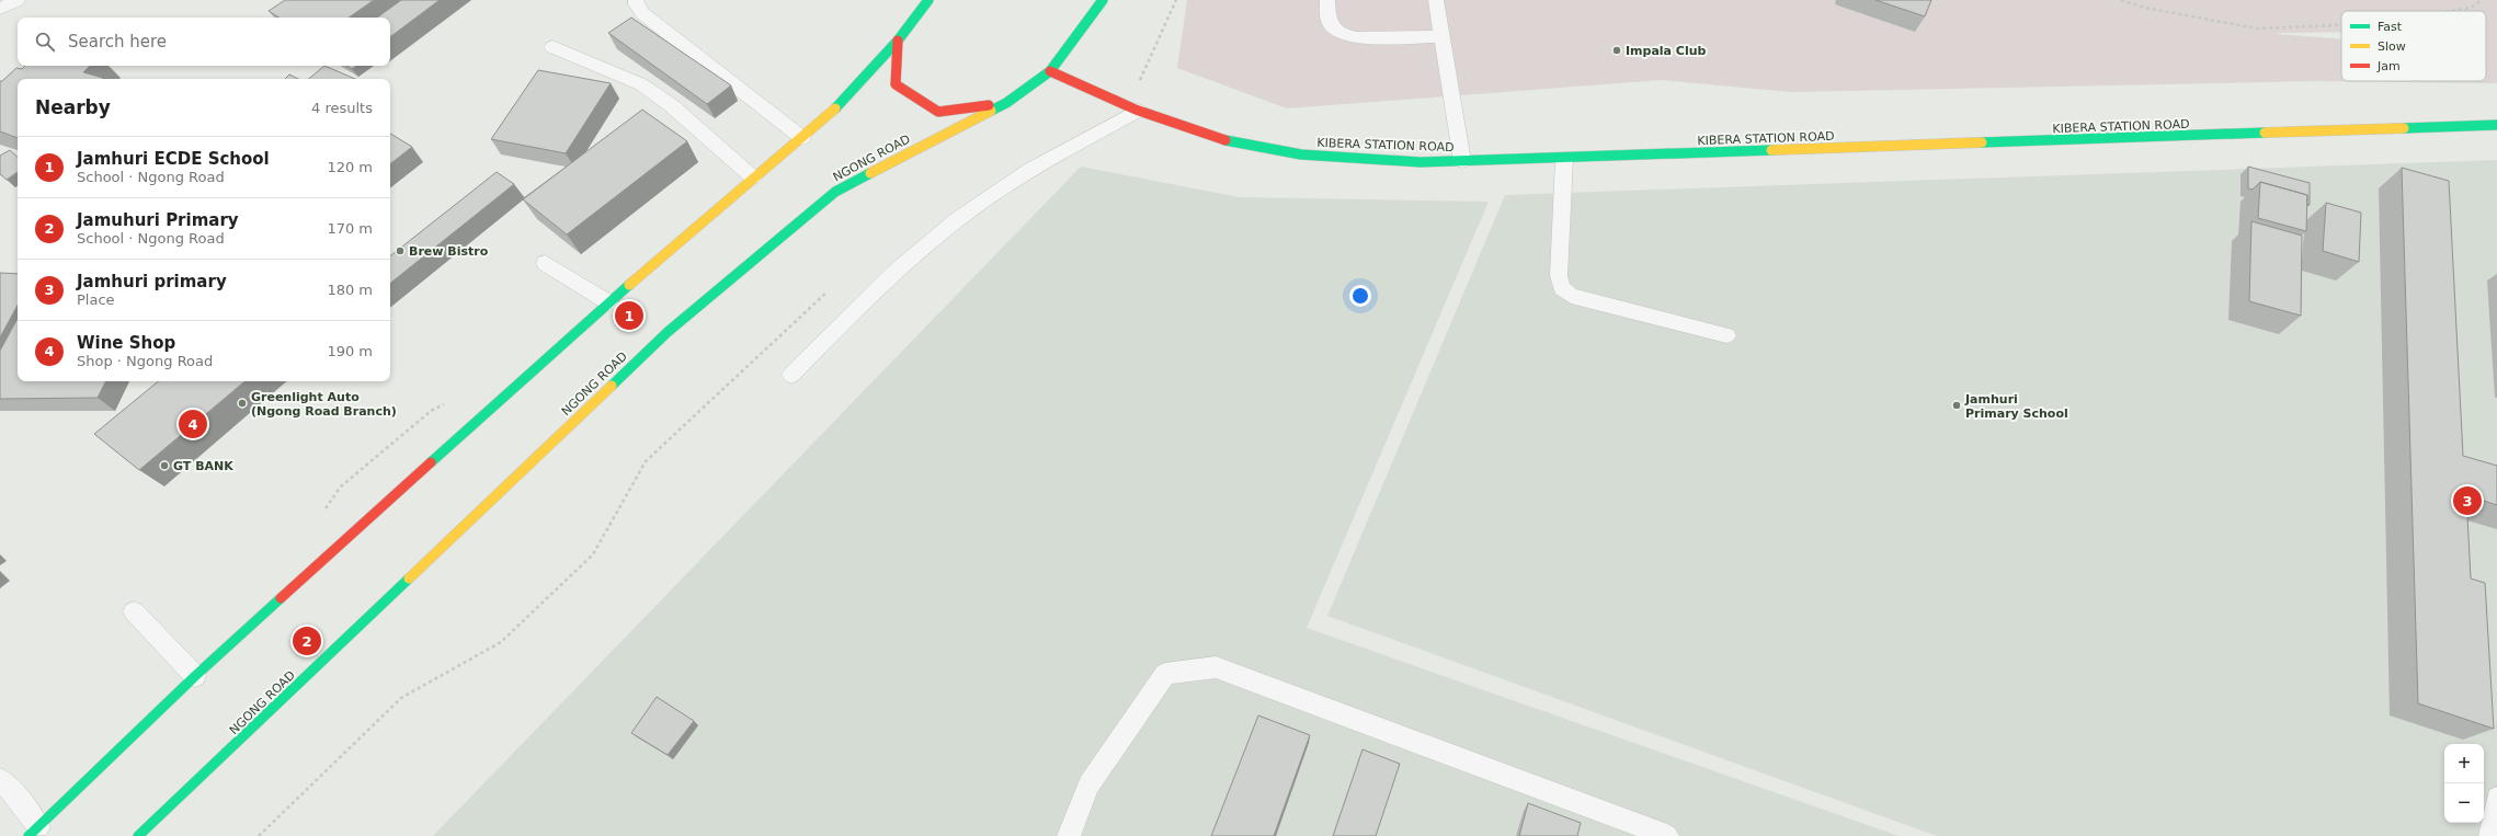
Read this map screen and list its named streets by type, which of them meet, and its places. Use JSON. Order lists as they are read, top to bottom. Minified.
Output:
{"streets":{"main road":["KIBERA STATION ROAD","NGONG ROAD"]},"crossings":[["KIBERA STATION ROAD","NGONG ROAD"]],"places":["Impala Club","Brew Bistro","Greenlight Auto (Ngong Road Branch)","Jamhuri Primary School","GT BANK"],"legend":["Fast","Slow","Jam"],"page":{"search":"Search here","heading":["Nearby","4 results"],"list":[{"mark":"1","name":"Jamhuri ECDE School","note":"School · Ngong Road","value":"120 m"},{"mark":"2","name":"Jamuhuri Primary","note":"School · Ngong Road","value":"170 m"},{"mark":"3","name":"Jamhuri primary","note":"Place","value":"180 m"},{"mark":"4","name":"Wine Shop","note":"Shop · Ngong Road","value":"190 m"}],"pins":["1","4","3","2"],"map_buttons":["+","−"]}}
